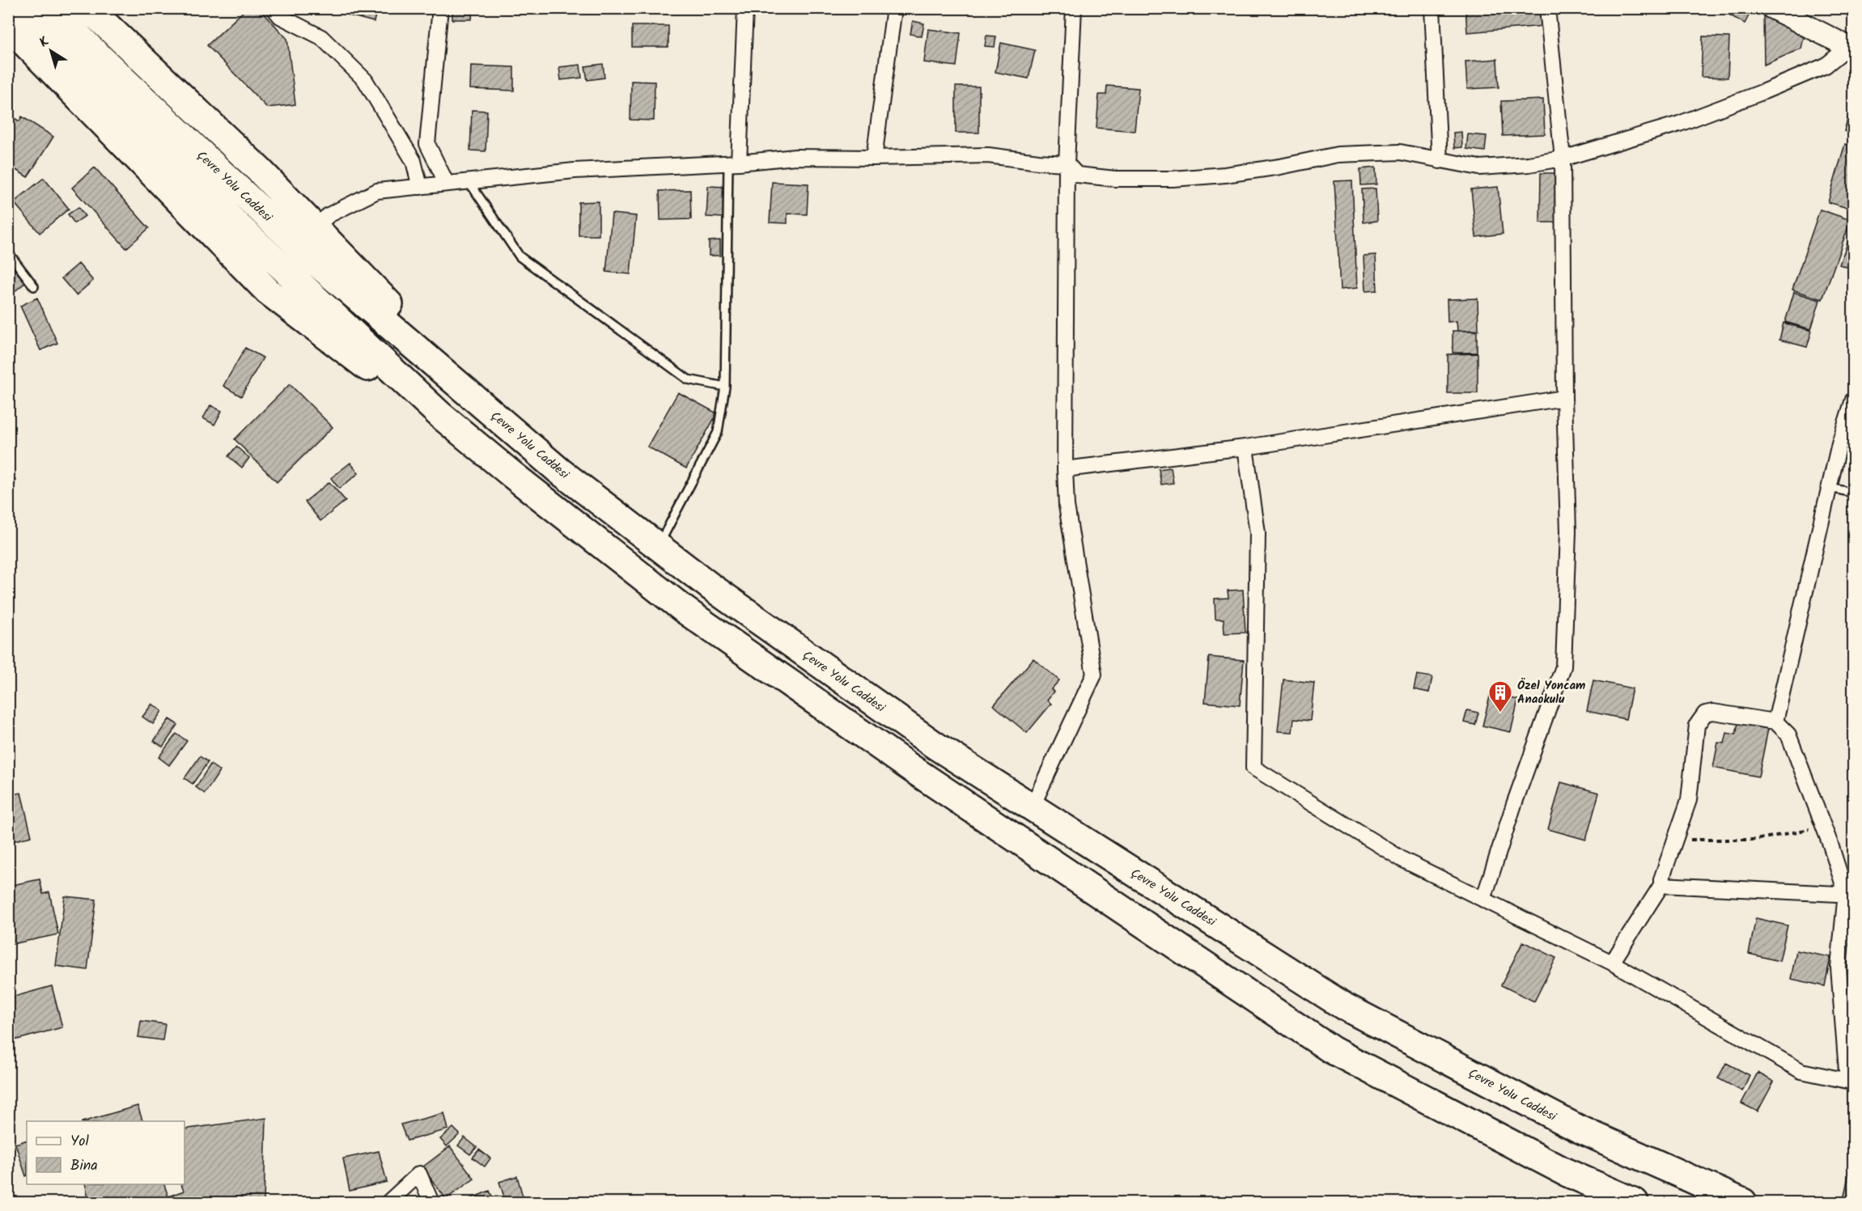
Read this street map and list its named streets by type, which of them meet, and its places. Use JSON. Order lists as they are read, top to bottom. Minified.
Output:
{"streets":{"highway":["Çevre Yolu Caddesi"]},"places":{"building":["Özel Yoncam Anaokulu"]},"legend":["Yol","Bina"],"north":"top left"}
